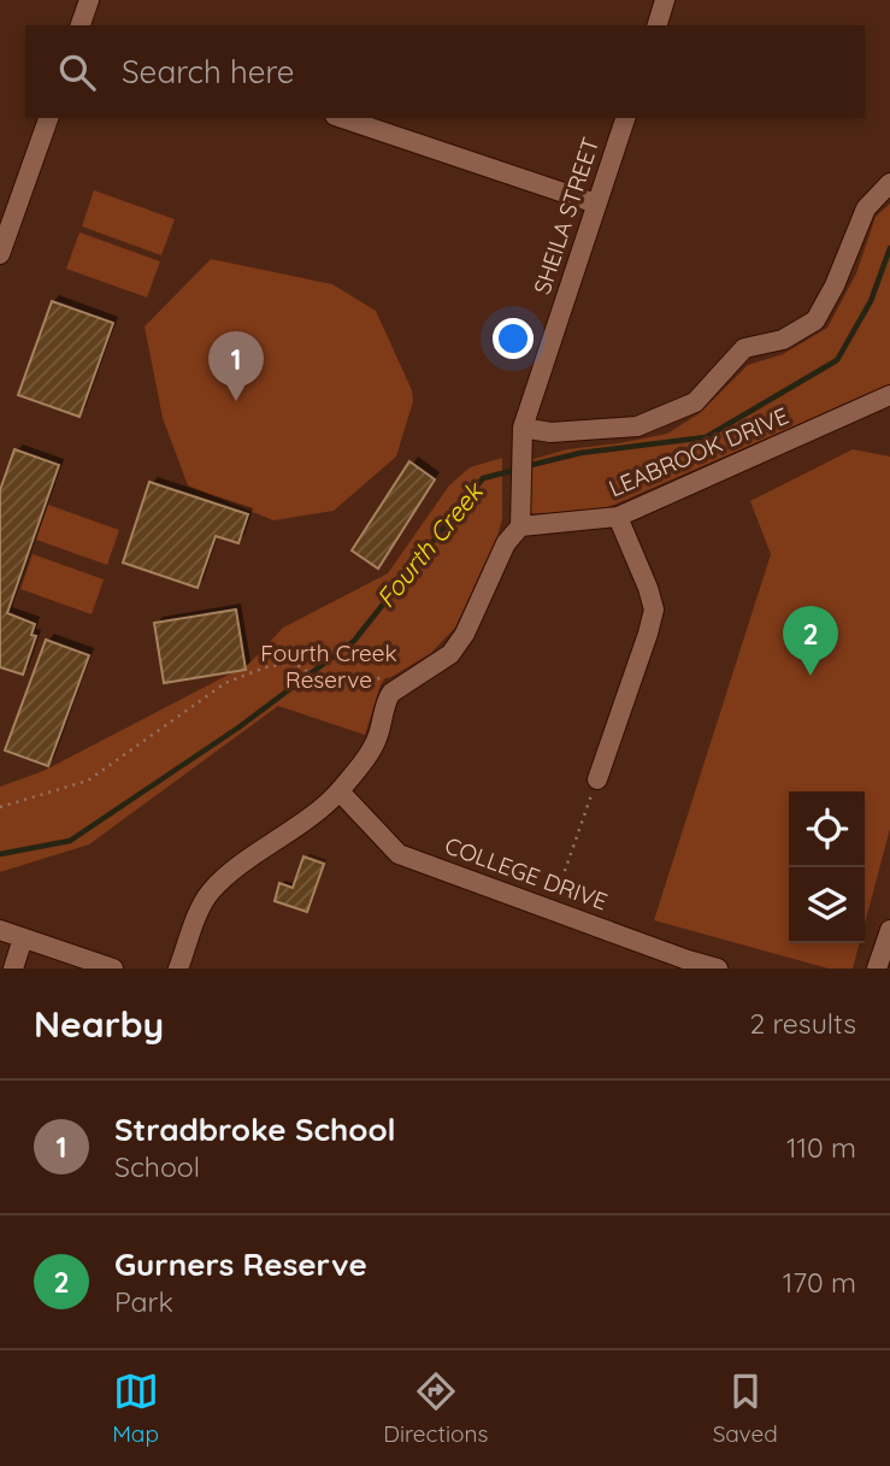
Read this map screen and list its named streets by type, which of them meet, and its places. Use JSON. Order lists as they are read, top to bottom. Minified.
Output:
{"streets":{"street":["SHEILA STREET","LEABROOK DRIVE","COLLEGE DRIVE"]},"crossings":[["SHEILA STREET","LEABROOK DRIVE"]],"water":["Fourth Creek"],"parks":["Fourth Creek Reserve"],"page":{"search":"Search here","pins":["1","2"],"heading":["Nearby","2 results"],"list":[{"mark":"1","name":"Stradbroke School","note":"School","value":"110 m"},{"mark":"2","name":"Gurners Reserve","note":"Park","value":"170 m"}],"nav":["Map","Directions","Saved"]}}
